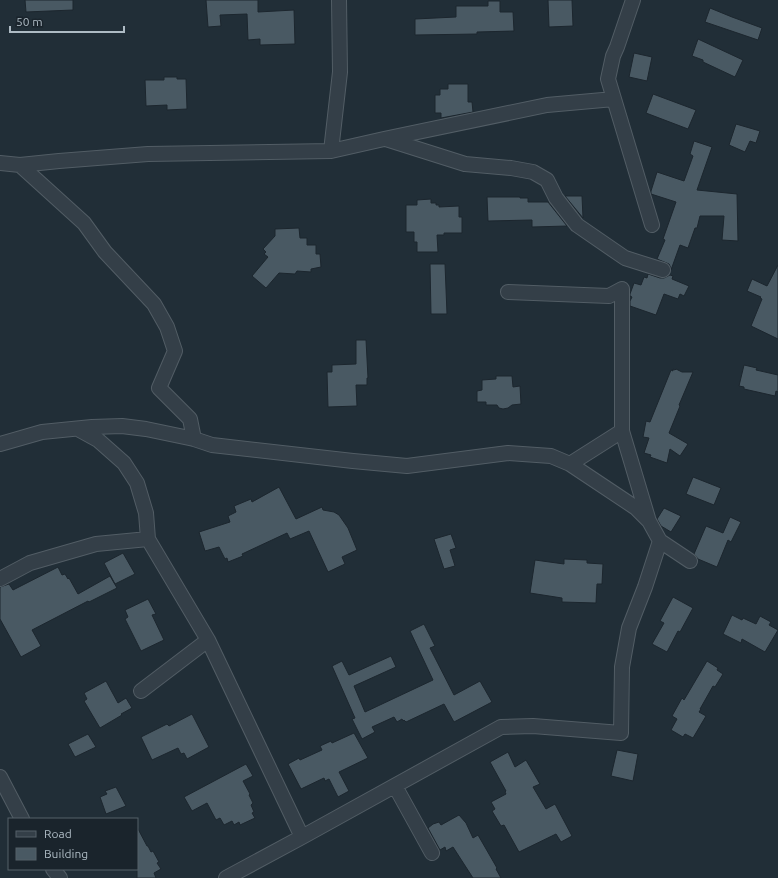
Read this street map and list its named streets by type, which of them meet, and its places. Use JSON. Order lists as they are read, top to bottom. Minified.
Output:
{"legend":["Road","Building"],"scale_bar":"50 m"}
